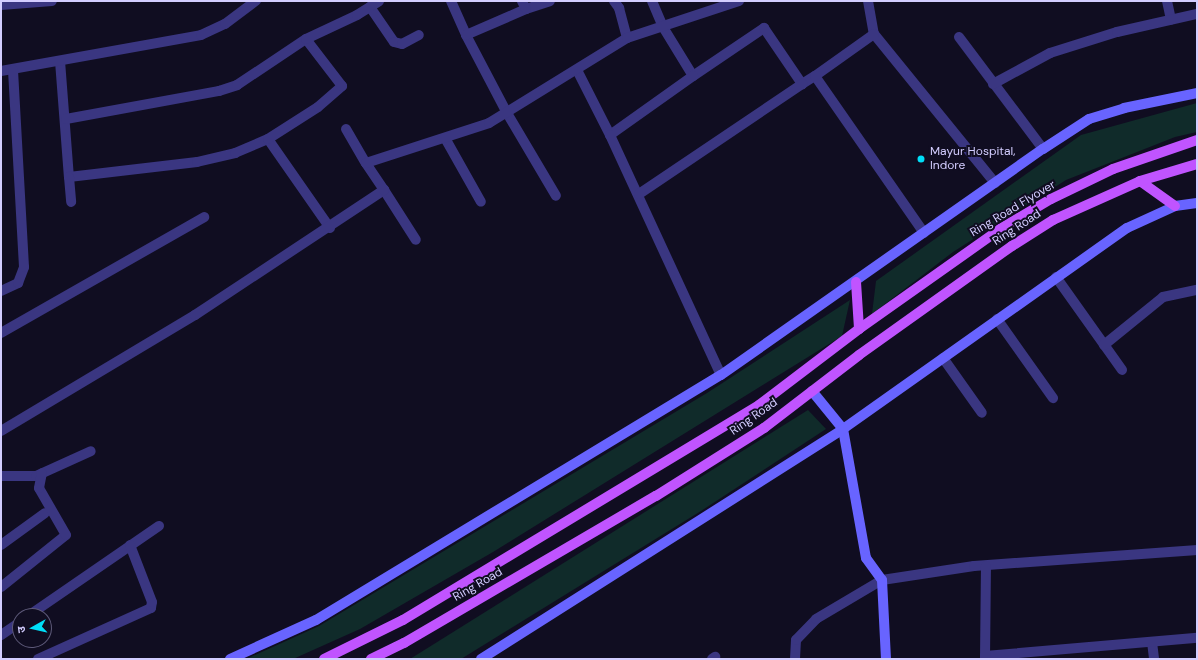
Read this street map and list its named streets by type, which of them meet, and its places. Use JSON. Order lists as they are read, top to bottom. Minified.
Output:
{"streets":{"main road":["Ring Road Flyover","Ring Road"]},"crossings":[["Ring Road Flyover","Ring Road"]],"places":["Mayur Hospital, Indore"],"north":"left"}
